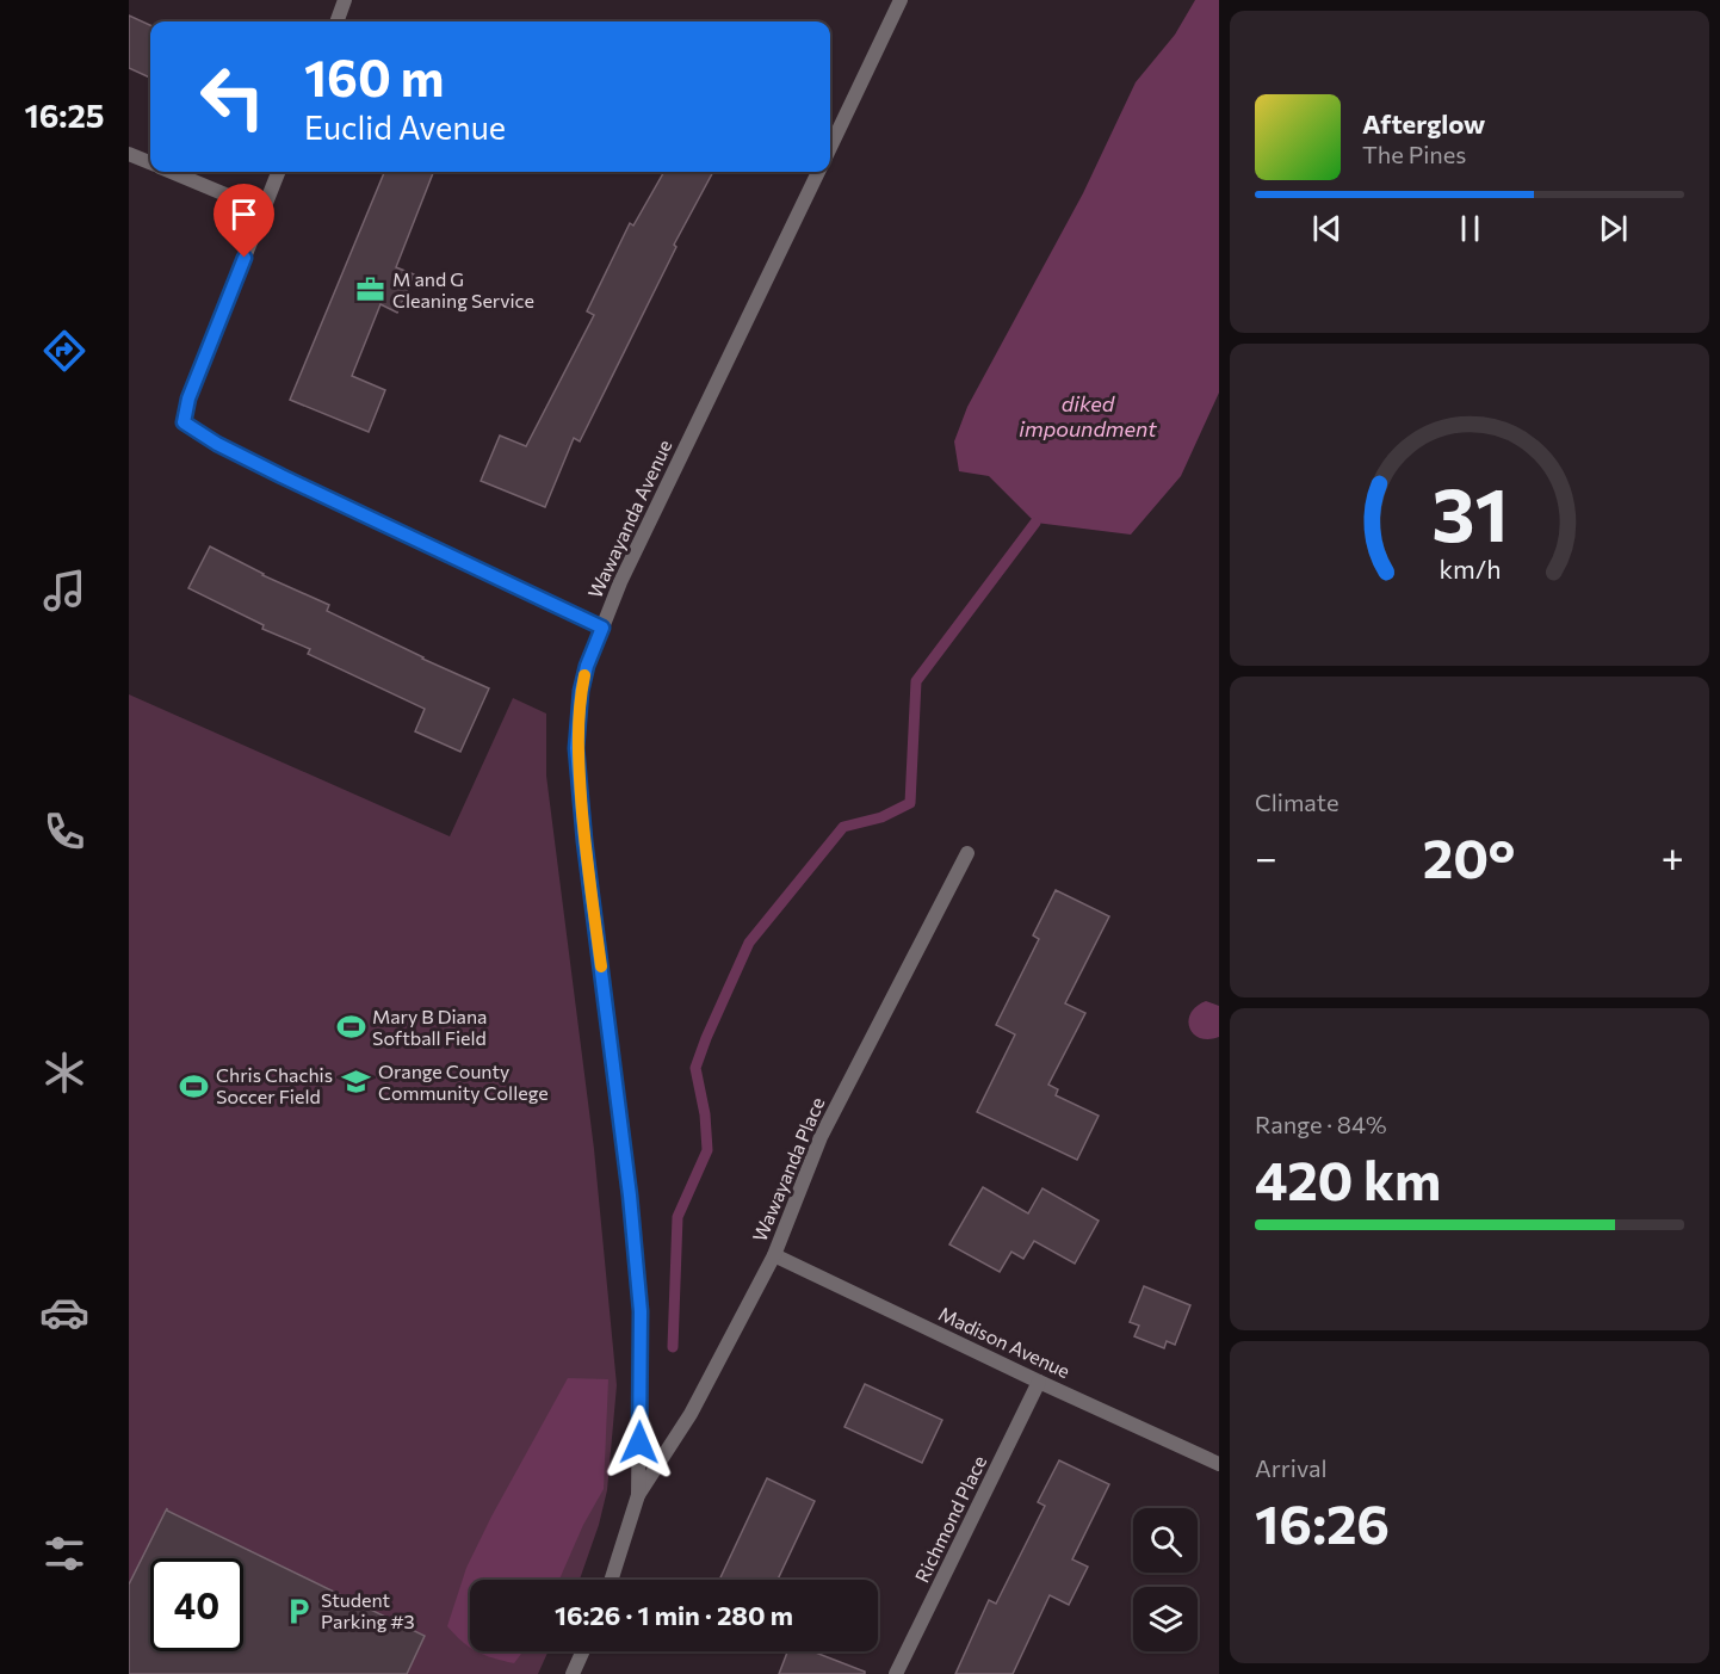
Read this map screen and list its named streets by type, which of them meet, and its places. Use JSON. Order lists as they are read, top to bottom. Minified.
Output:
{"streets":{"street":["Wawayanda Avenue","Wawayanda Place","Madison Avenue","Richmond Place"]},"crossings":[["Wawayanda Avenue","Wawayanda Place"],["Wawayanda Place","Madison Avenue"],["Madison Avenue","Richmond Place"]],"water":["diked impoundment"],"places":{"office":["M and G Cleaning Service"],"sports":["Mary B Diana Softball Field","Chris Chachis Soccer Field"],"school or university":["Orange County Community College"],"parking":["Student Parking #3"]},"page":{"tabs":"16:25","turn":["160 m","Euclid Avenue"],"song":["Afterglow","The Pines"],"tile":["Climate",["Range · 84%","420 km"],["Arrival","16:26"]],"heat":["−","20°","+"],"limit":"40","trip":"16:26 · 1 min · 280 m","gauge":["31","km/h"]}}
